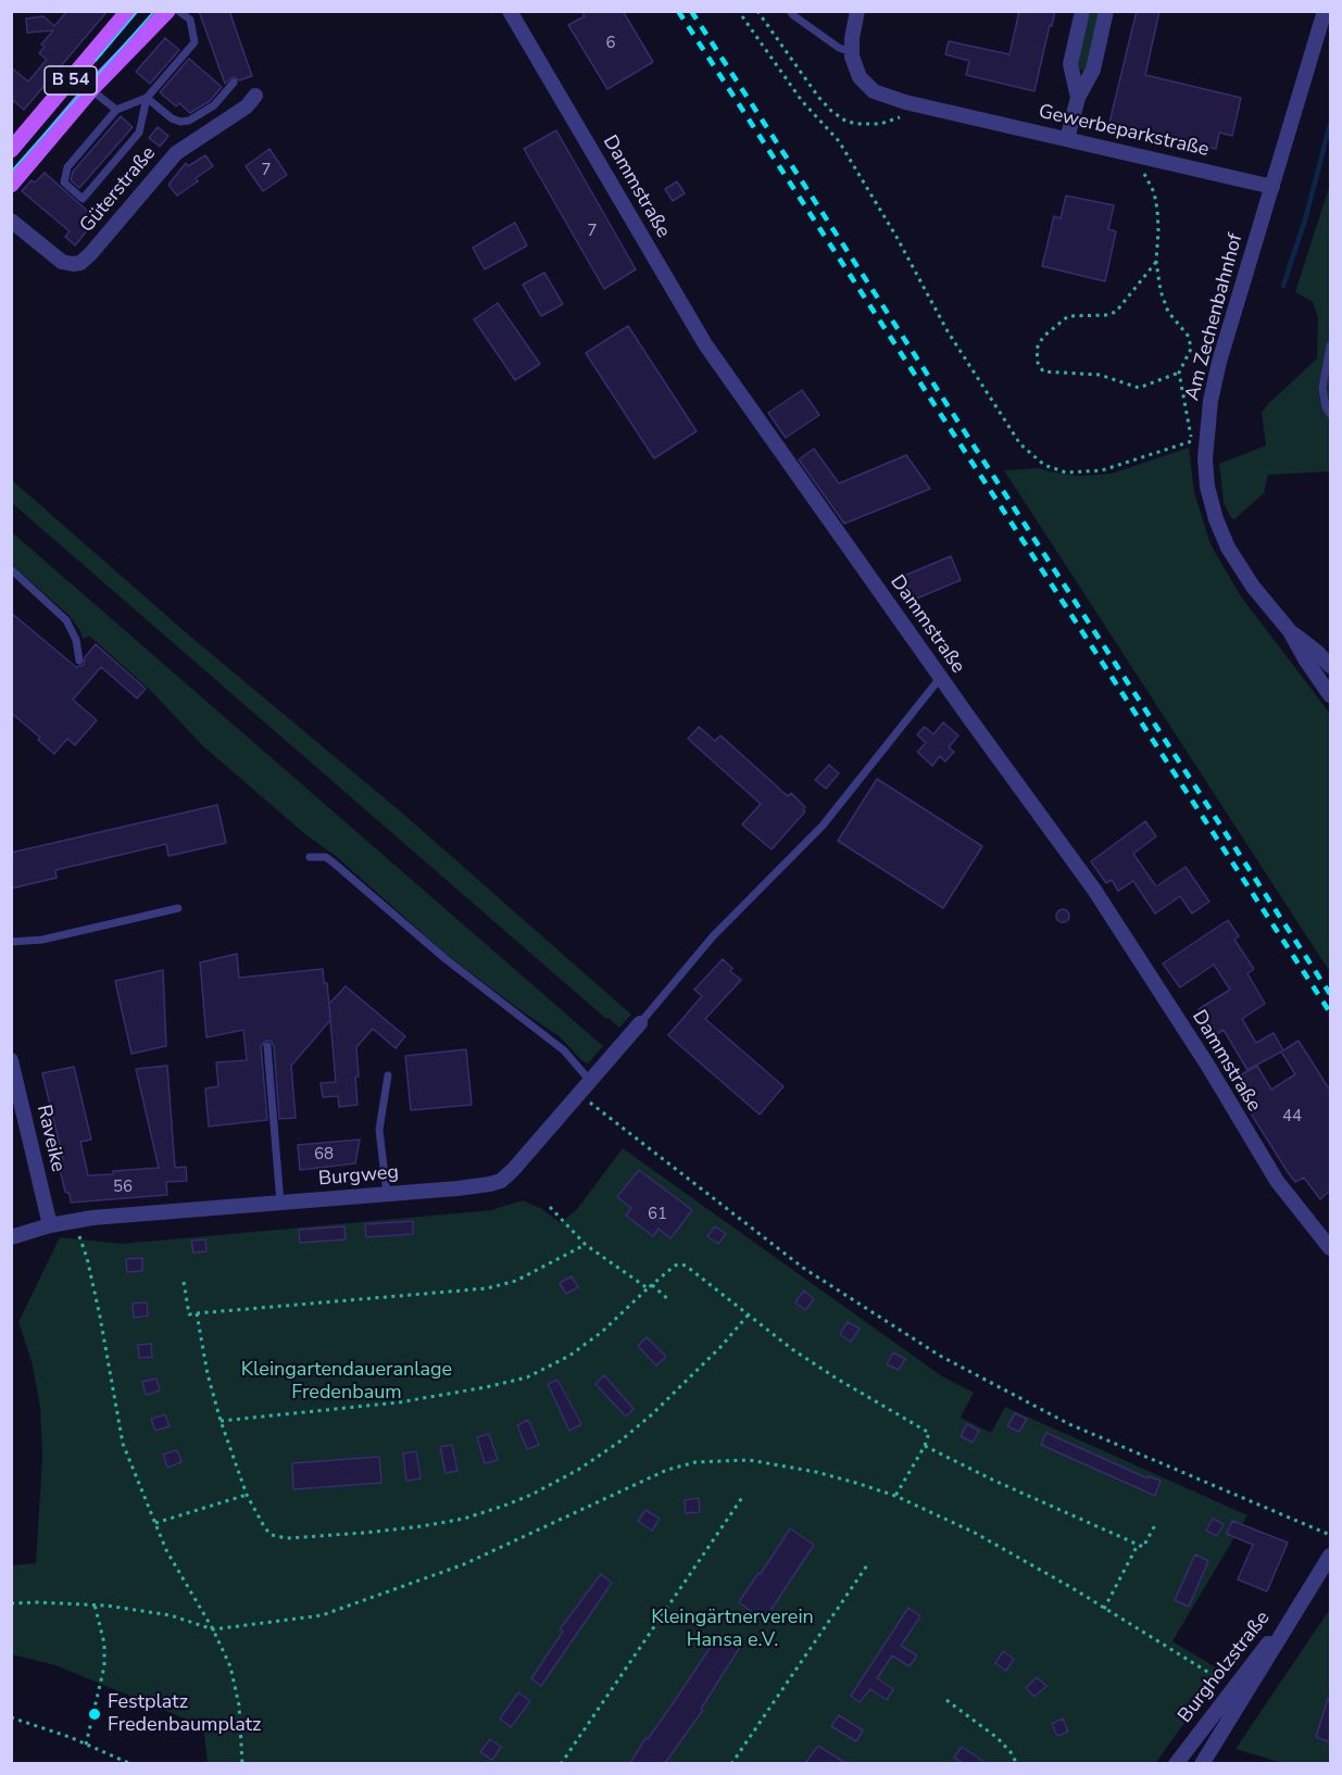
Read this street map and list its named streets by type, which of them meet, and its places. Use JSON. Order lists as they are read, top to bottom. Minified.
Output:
{"streets":{"main road":["B 54"],"street":["Gewerbeparkstraße","Dammstraße","Güterstraße","Am Zechenbahnhof","Raveike","Burgweg","Burgholzstraße"]},"crossings":[["Gewerbeparkstraße","Am Zechenbahnhof"],["Raveike","Burgweg"]],"parks":["Kleingartendaueranlage Fredenbaum","Kleingärtnerverein Hansa e.V."],"places":["Festplatz Fredenbaumplatz"],"house_numbers":["6","7","7","44","68","56","61"]}
